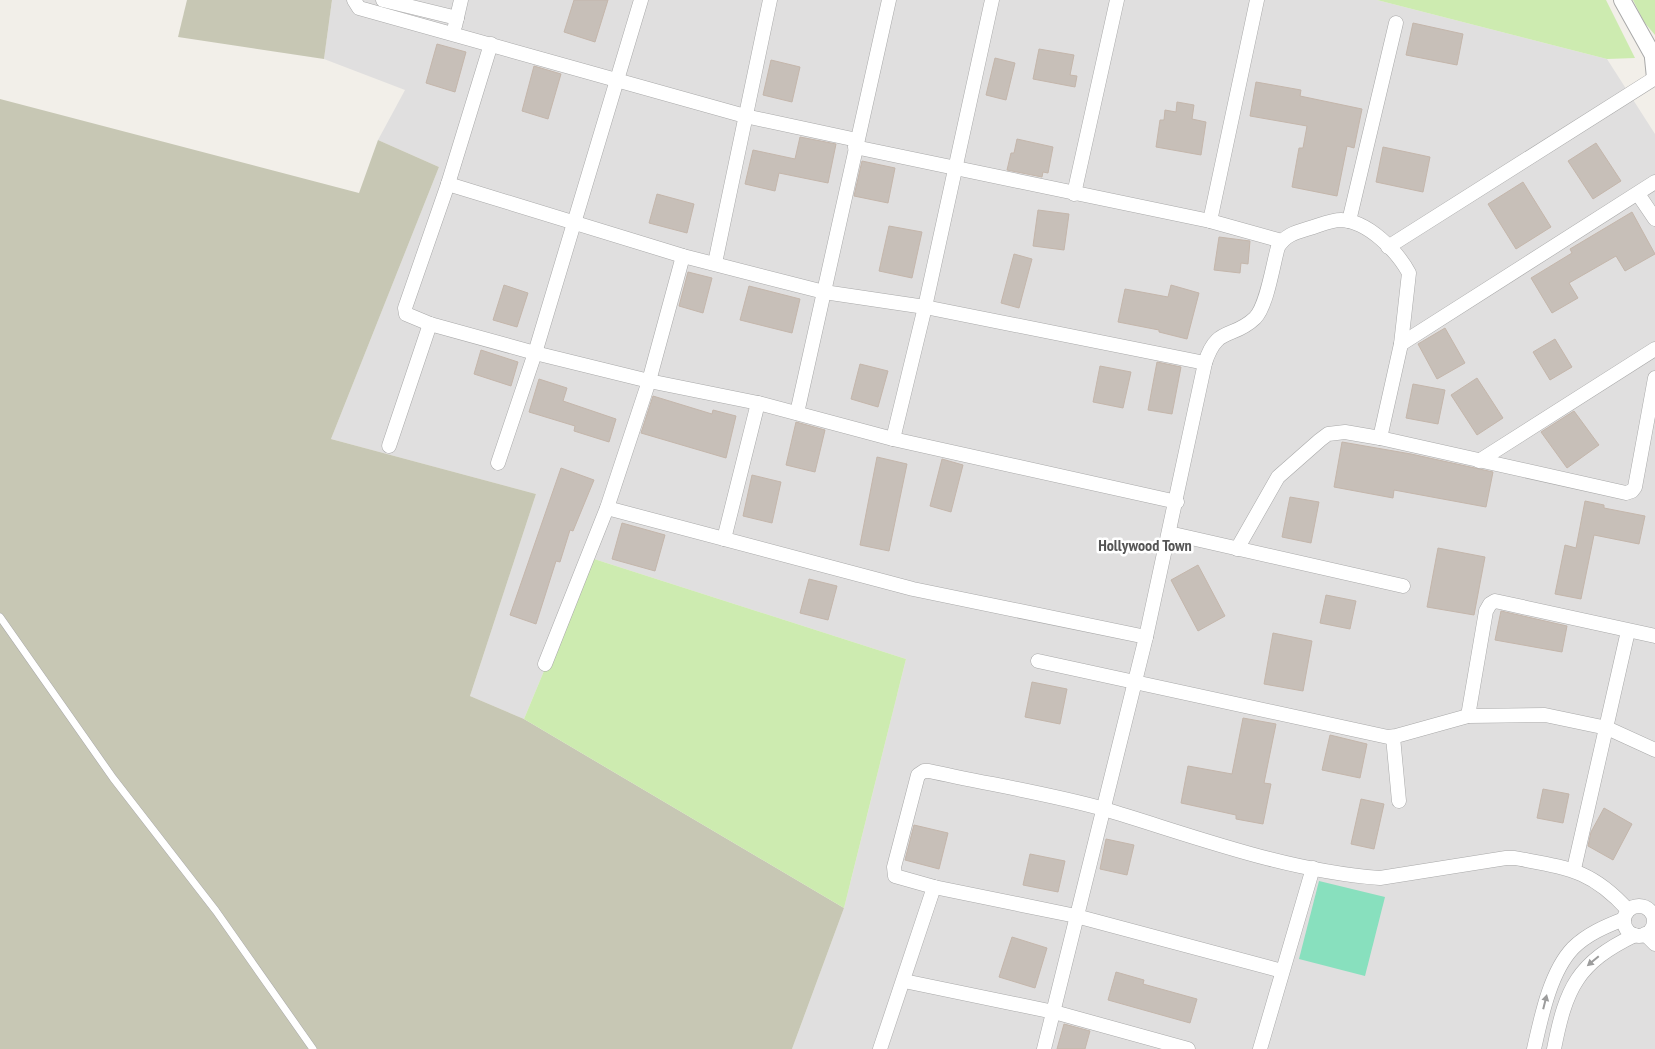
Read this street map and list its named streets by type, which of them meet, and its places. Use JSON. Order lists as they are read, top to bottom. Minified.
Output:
{"districts":["Hollywood Town"]}
